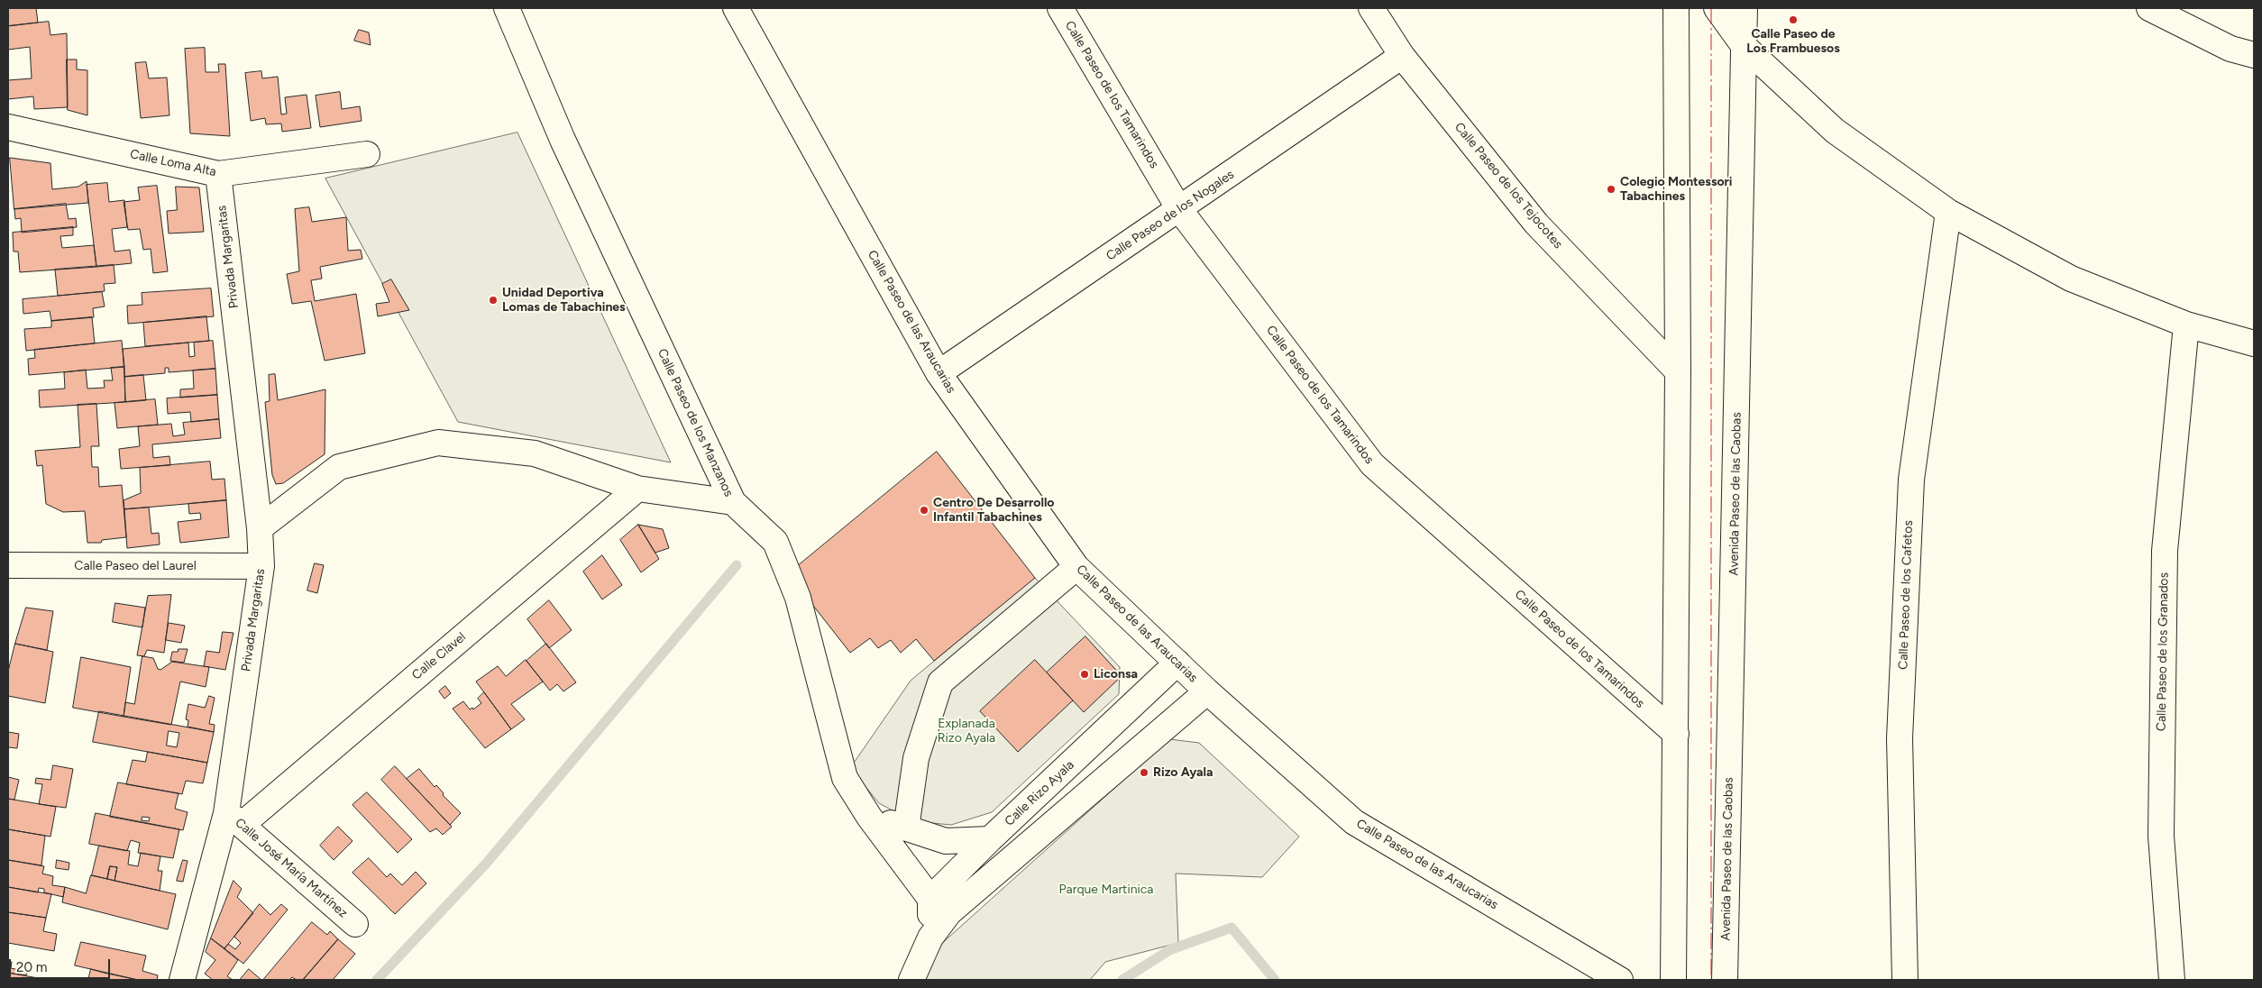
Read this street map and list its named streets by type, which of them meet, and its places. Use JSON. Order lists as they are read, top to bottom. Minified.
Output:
{"streets":{"street":["Calle Paseo de los Tamarindos","Calle Loma Alta","Calle Paseo de los Tejocotes","Calle Paseo de los Nogales","Privada Margaritas","Calle Paseo de las Araucarias","Calle Paseo de los Manzanos","Avenida Paseo de las Caobas","Calle Paseo del Laurel","Calle Paseo de los Cafetos","Calle Paseo de los Granados","Calle Clavel","Calle Rizo Ayala","Calle José María Martínez"]},"crossings":[["Calle Paseo de los Tamarindos","Calle Paseo de los Nogales"],["Calle Loma Alta","Privada Margaritas"],["Calle Paseo de los Tejocotes","Calle Paseo de los Nogales"],["Calle Paseo de los Nogales","Calle Paseo de las Araucarias"],["Privada Margaritas","Calle Paseo del Laurel"],["Privada Margaritas","Calle Clavel"],["Privada Margaritas","Calle José María Martínez"],["Calle Paseo de las Araucarias","Calle Rizo Ayala"],["Calle Paseo de los Manzanos","Calle Rizo Ayala"],["Calle Clavel","Calle José María Martínez"]],"parks":["Explanada Rizo Ayala","Parque Martinica"],"places":["Calle Paseo de Los Frambuesos","Colegio Montessori Tabachines","Unidad Deportiva Lomas de Tabachines","Centro De Desarrollo Infantil Tabachines","Liconsa","Rizo Ayala"],"scale_bar":"20 m"}
